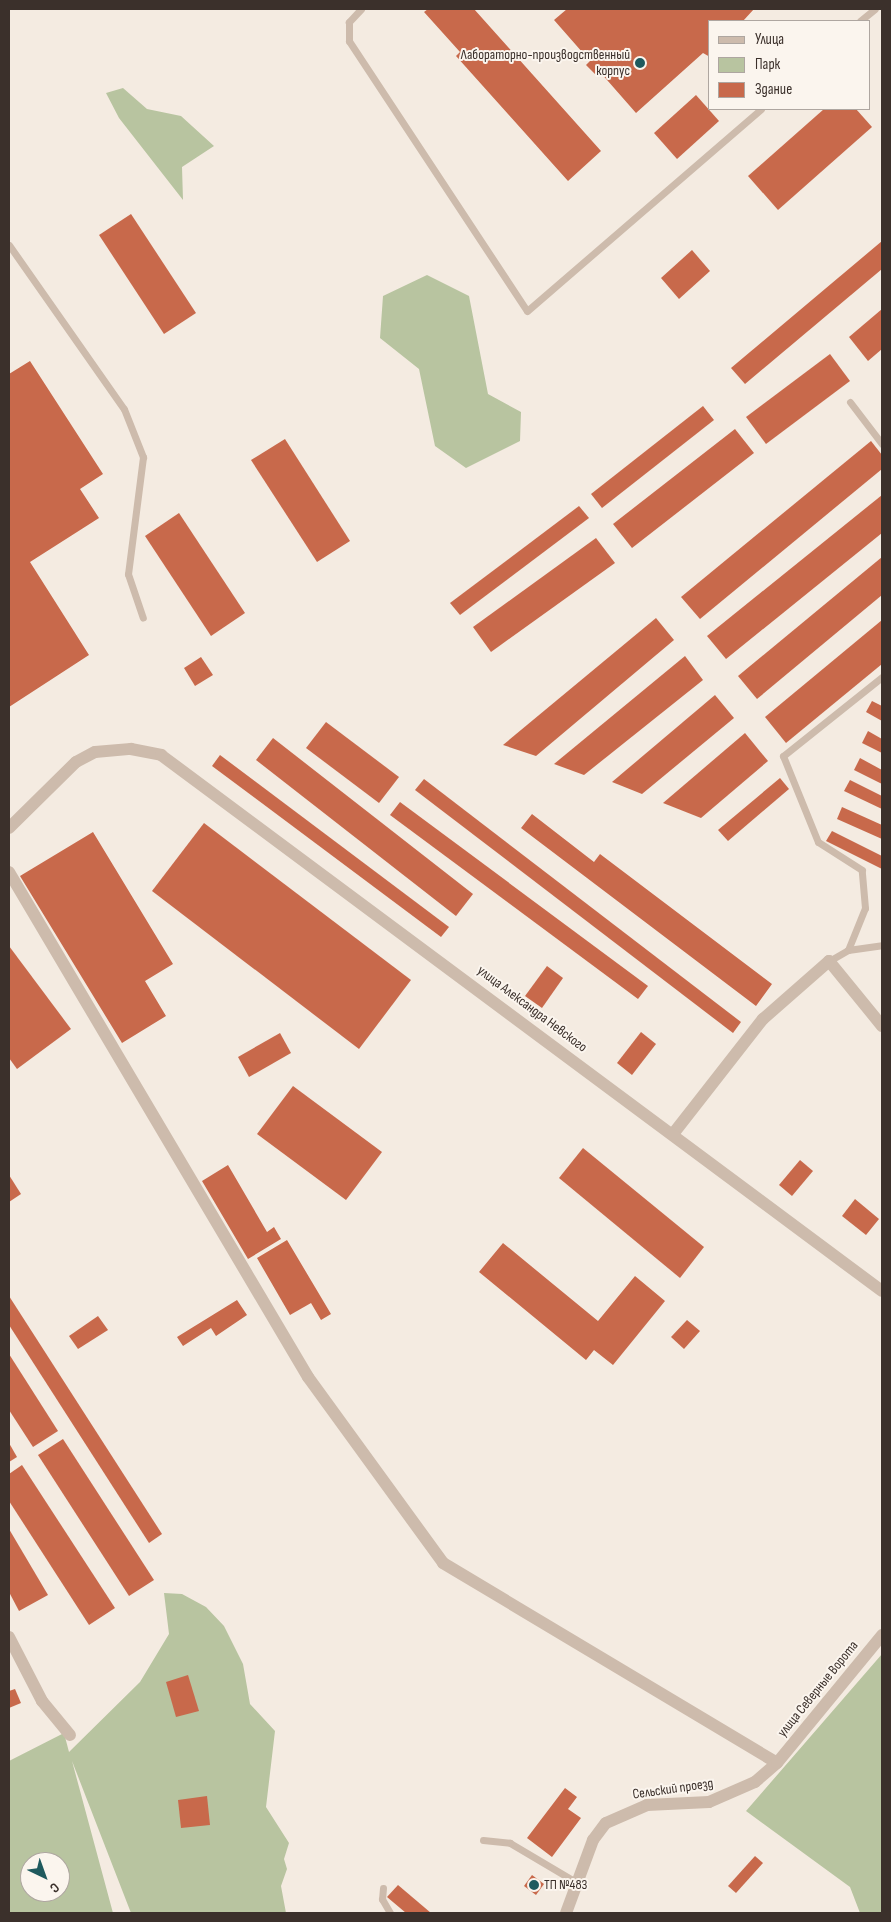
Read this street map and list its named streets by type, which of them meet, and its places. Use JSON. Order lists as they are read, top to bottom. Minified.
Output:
{"streets":{"street":["улица Александра Невского","улица Северные Ворота","Сельский проезд"]},"crossings":[["улица Северные Ворота","Сельский проезд"]],"places":["Лабораторно-производственный корпус","ТП №483"],"legend":["Улица","Парк","Здание"],"north":"bottom right"}
